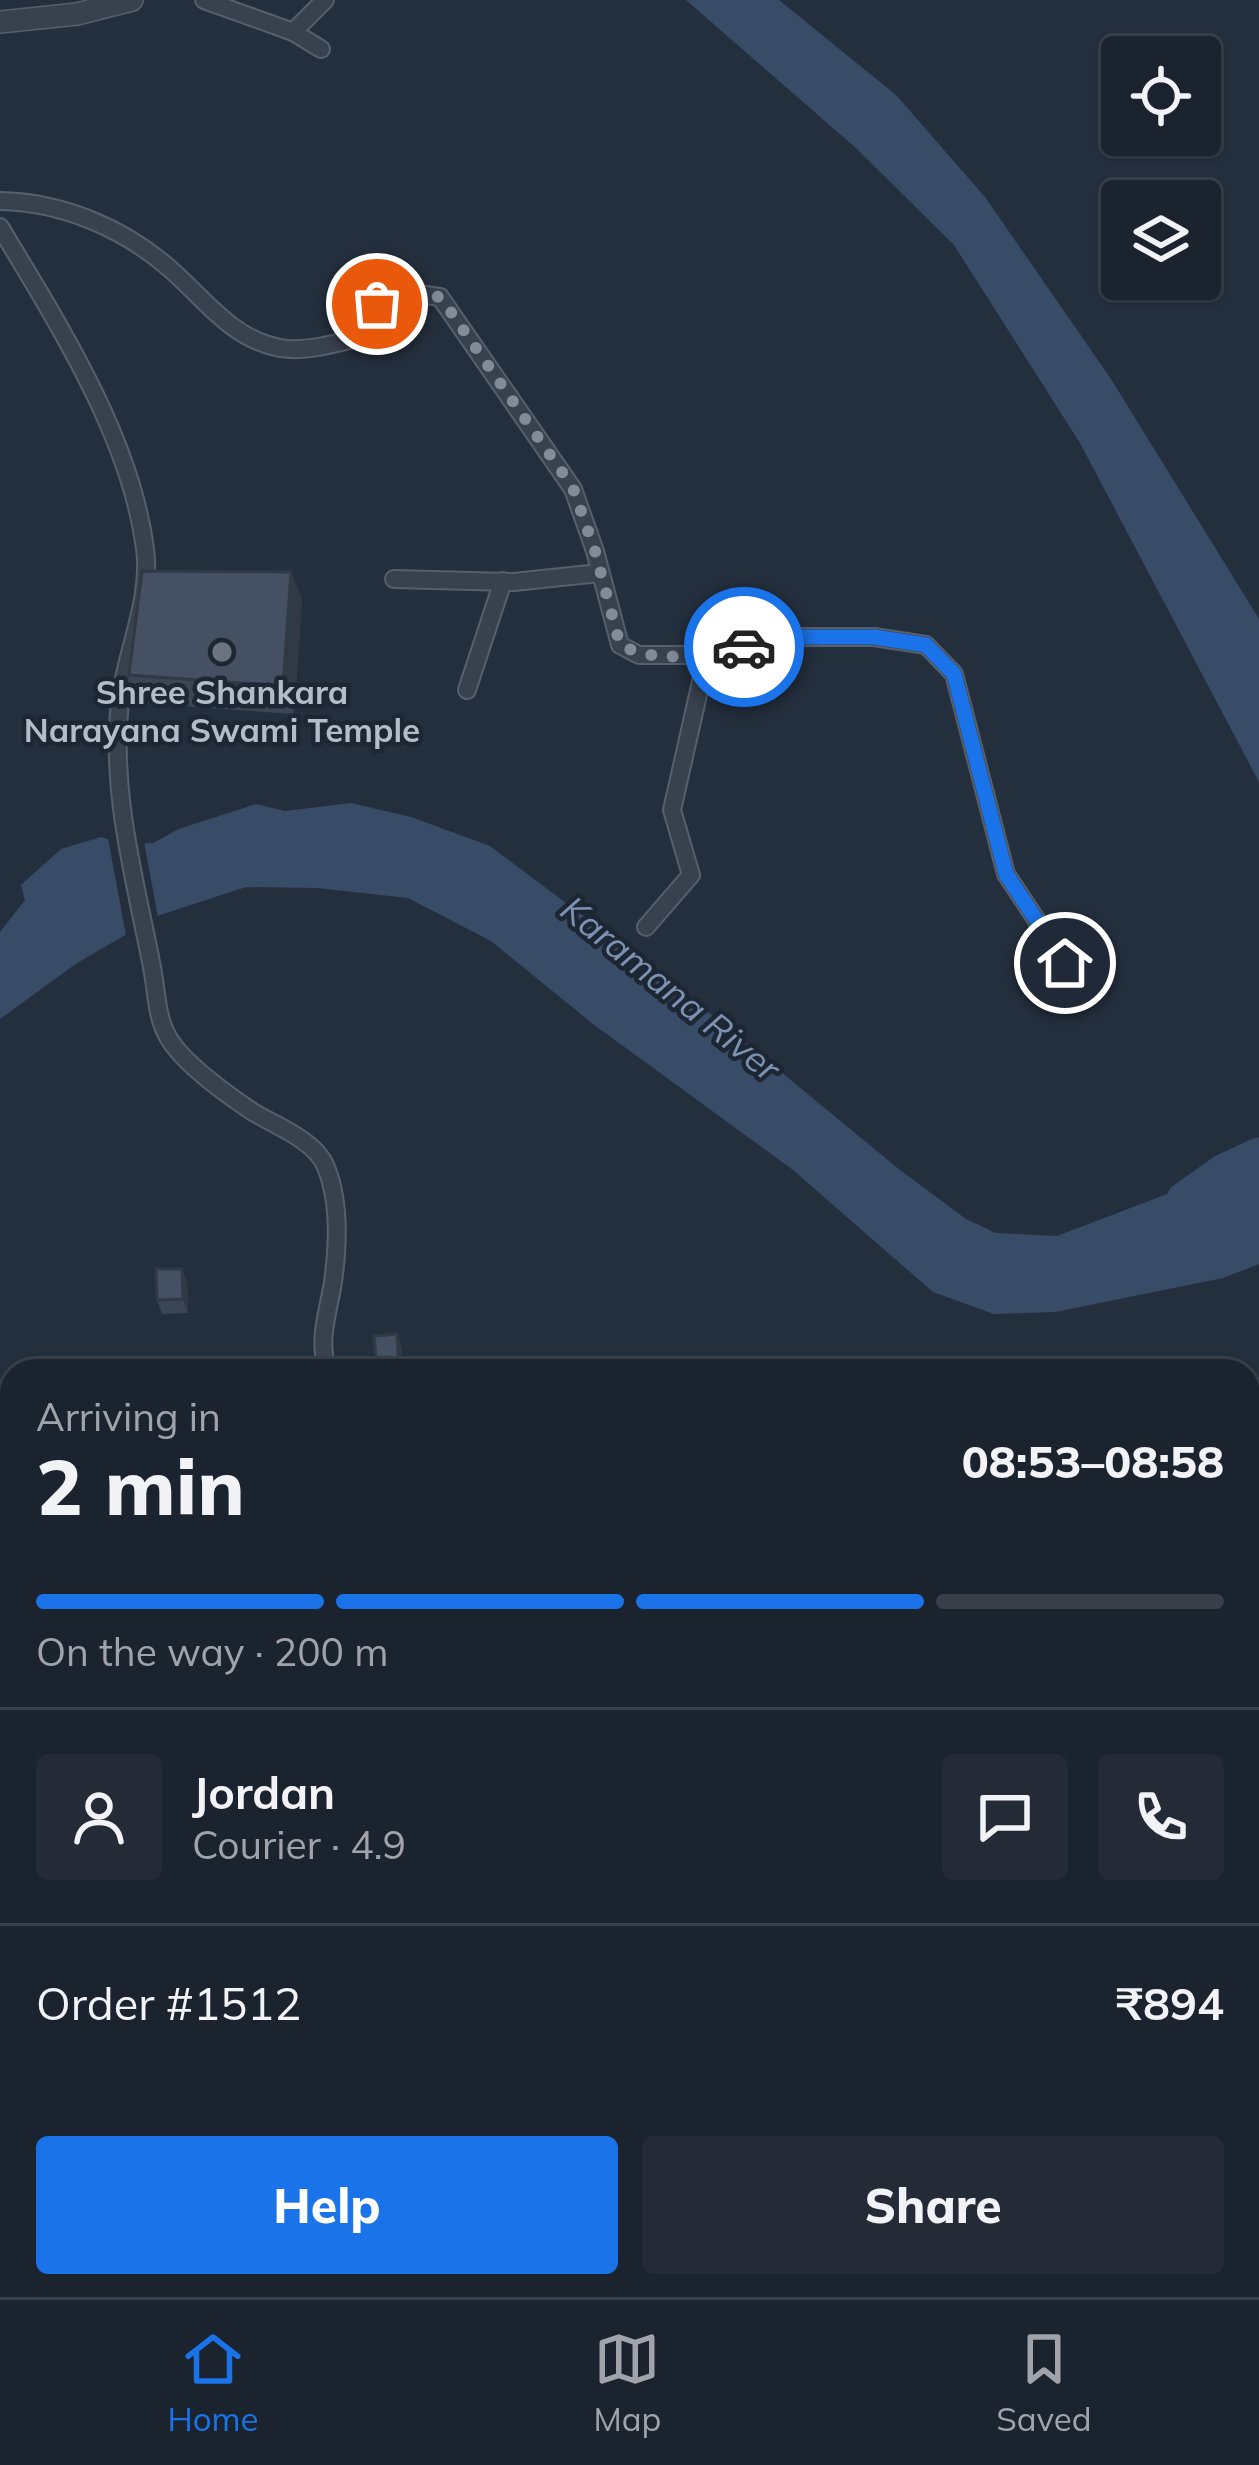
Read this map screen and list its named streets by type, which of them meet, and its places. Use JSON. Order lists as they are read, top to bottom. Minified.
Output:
{"water":["Karamana River"],"places":["Shree Shankara Narayana Swami Temple"],"page":{"heading":["2 min","Arriving in","08:53–08:58"],"panel":["Jordan","Courier · 4.9","Order #1512","₹894"],"bar":"On the way · 200 m","buttons":["Help","Share"],"tabs":["Home","Map","Saved"]}}
